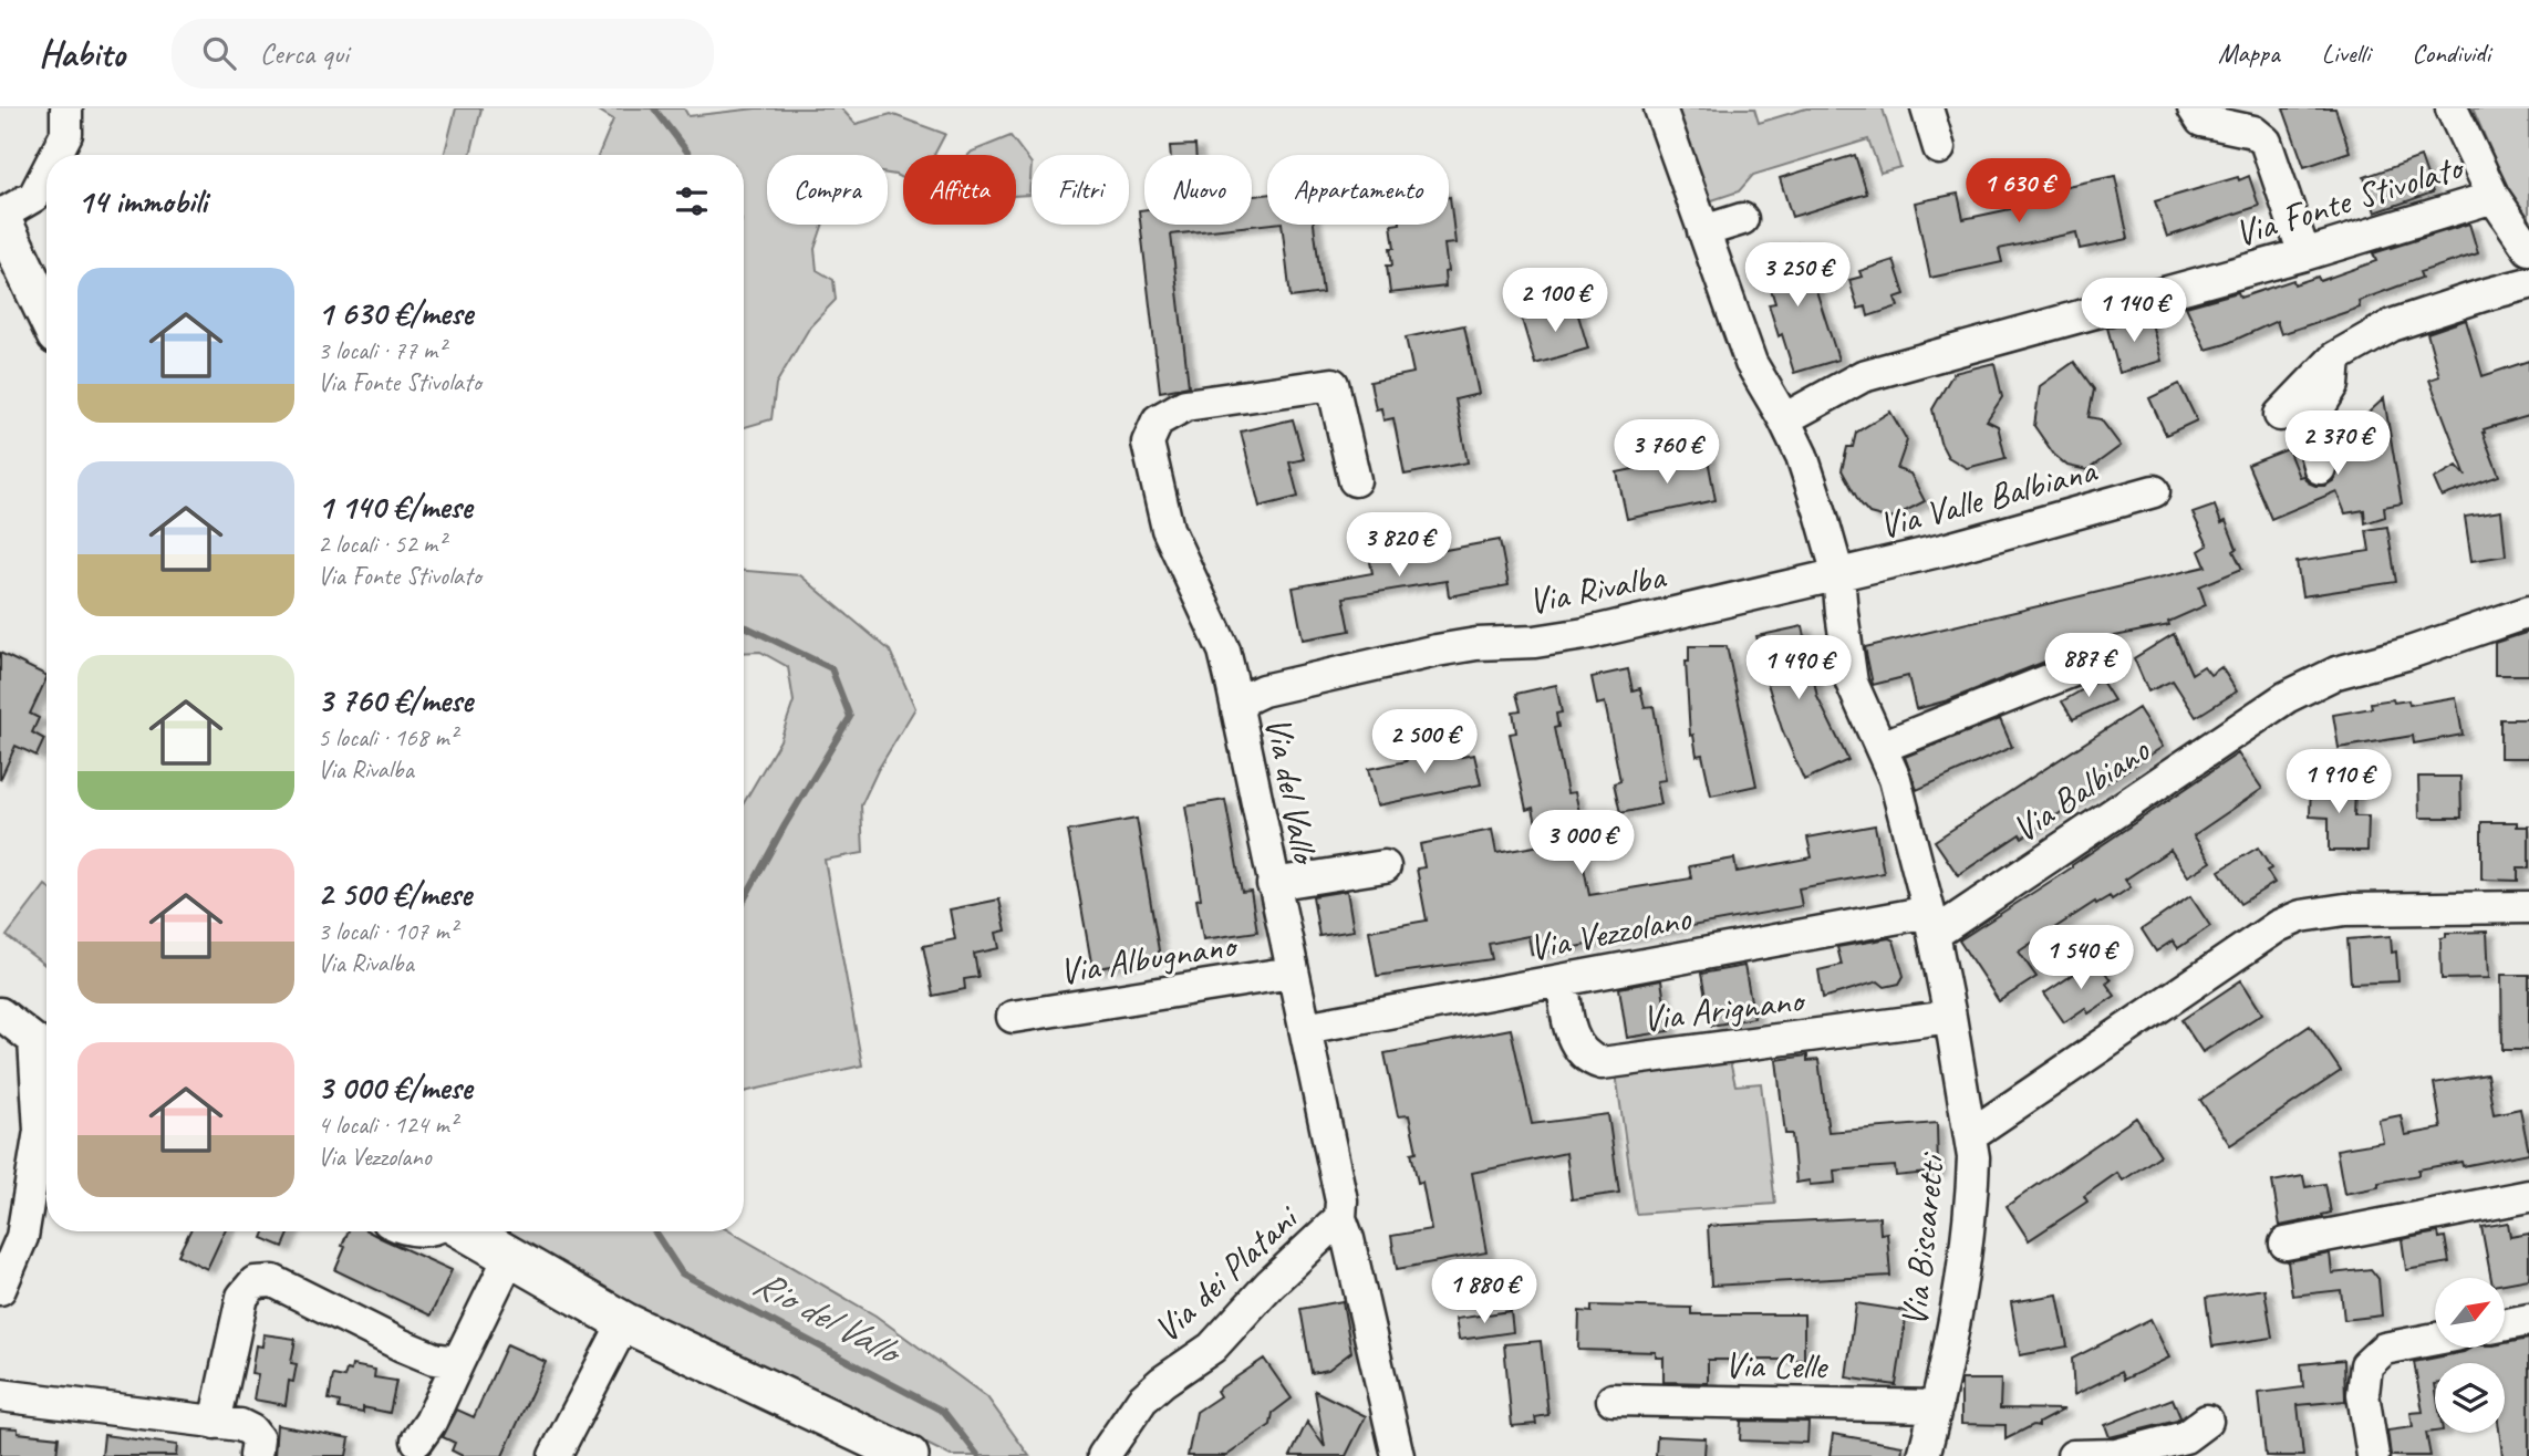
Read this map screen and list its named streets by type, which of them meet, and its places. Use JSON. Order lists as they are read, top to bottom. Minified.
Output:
{"streets":{"street":["Via Fonte Stivolato","Via Valle Balbiana","Via Rivalba","Via del Vallo","Via Balbiano","Via Vezzolano","Via Albugnano","Via Arignano","Via Biscaretti","Via dei Platani","Via Celle"]},"crossings":[["Via Fonte Stivolato","Via Biscaretti"],["Via Valle Balbiana","Via Rivalba"],["Via Valle Balbiana","Via Biscaretti"],["Via Rivalba","Via del Vallo"],["Via Rivalba","Via Biscaretti"],["Via del Vallo","Via Vezzolano"],["Via del Vallo","Via Albugnano"],["Via del Vallo","Via dei Platani"],["Via Balbiano","Via Vezzolano"],["Via Balbiano","Via Biscaretti"],["Via Vezzolano","Via Arignano"],["Via Vezzolano","Via Biscaretti"],["Via Arignano","Via Biscaretti"],["Via Biscaretti","Via Celle"]],"water":["Rio del Vallo"],"north":"top right","page":{"header":"Habito","search":"Cerca qui","nav":["Mappa","Livelli","Condividi"],"chip":["Compra","Affitta","Filtri","Nuovo","Appartamento"],"heading":"14 immobili","price":["1 630 €","3 250 €","2 100 €","1 140 €","2 370 €","3 760 €","3 820 €","887 €","1 490 €","2 500 €","1 910 €","3 000 €","1 540 €","1 880 €"],"list":[{"name":"1 630 €/mese","note":"3 locali · 77 m² · Via Fonte Stivolato"},{"name":"1 140 €/mese","note":"2 locali · 52 m² · Via Fonte Stivolato"},{"name":"3 760 €/mese","note":"5 locali · 168 m² · Via Rivalba"},{"name":"2 500 €/mese","note":"3 locali · 107 m² · Via Rivalba"},{"name":"3 000 €/mese","note":"4 locali · 124 m² · Via Vezzolano"}]}}
